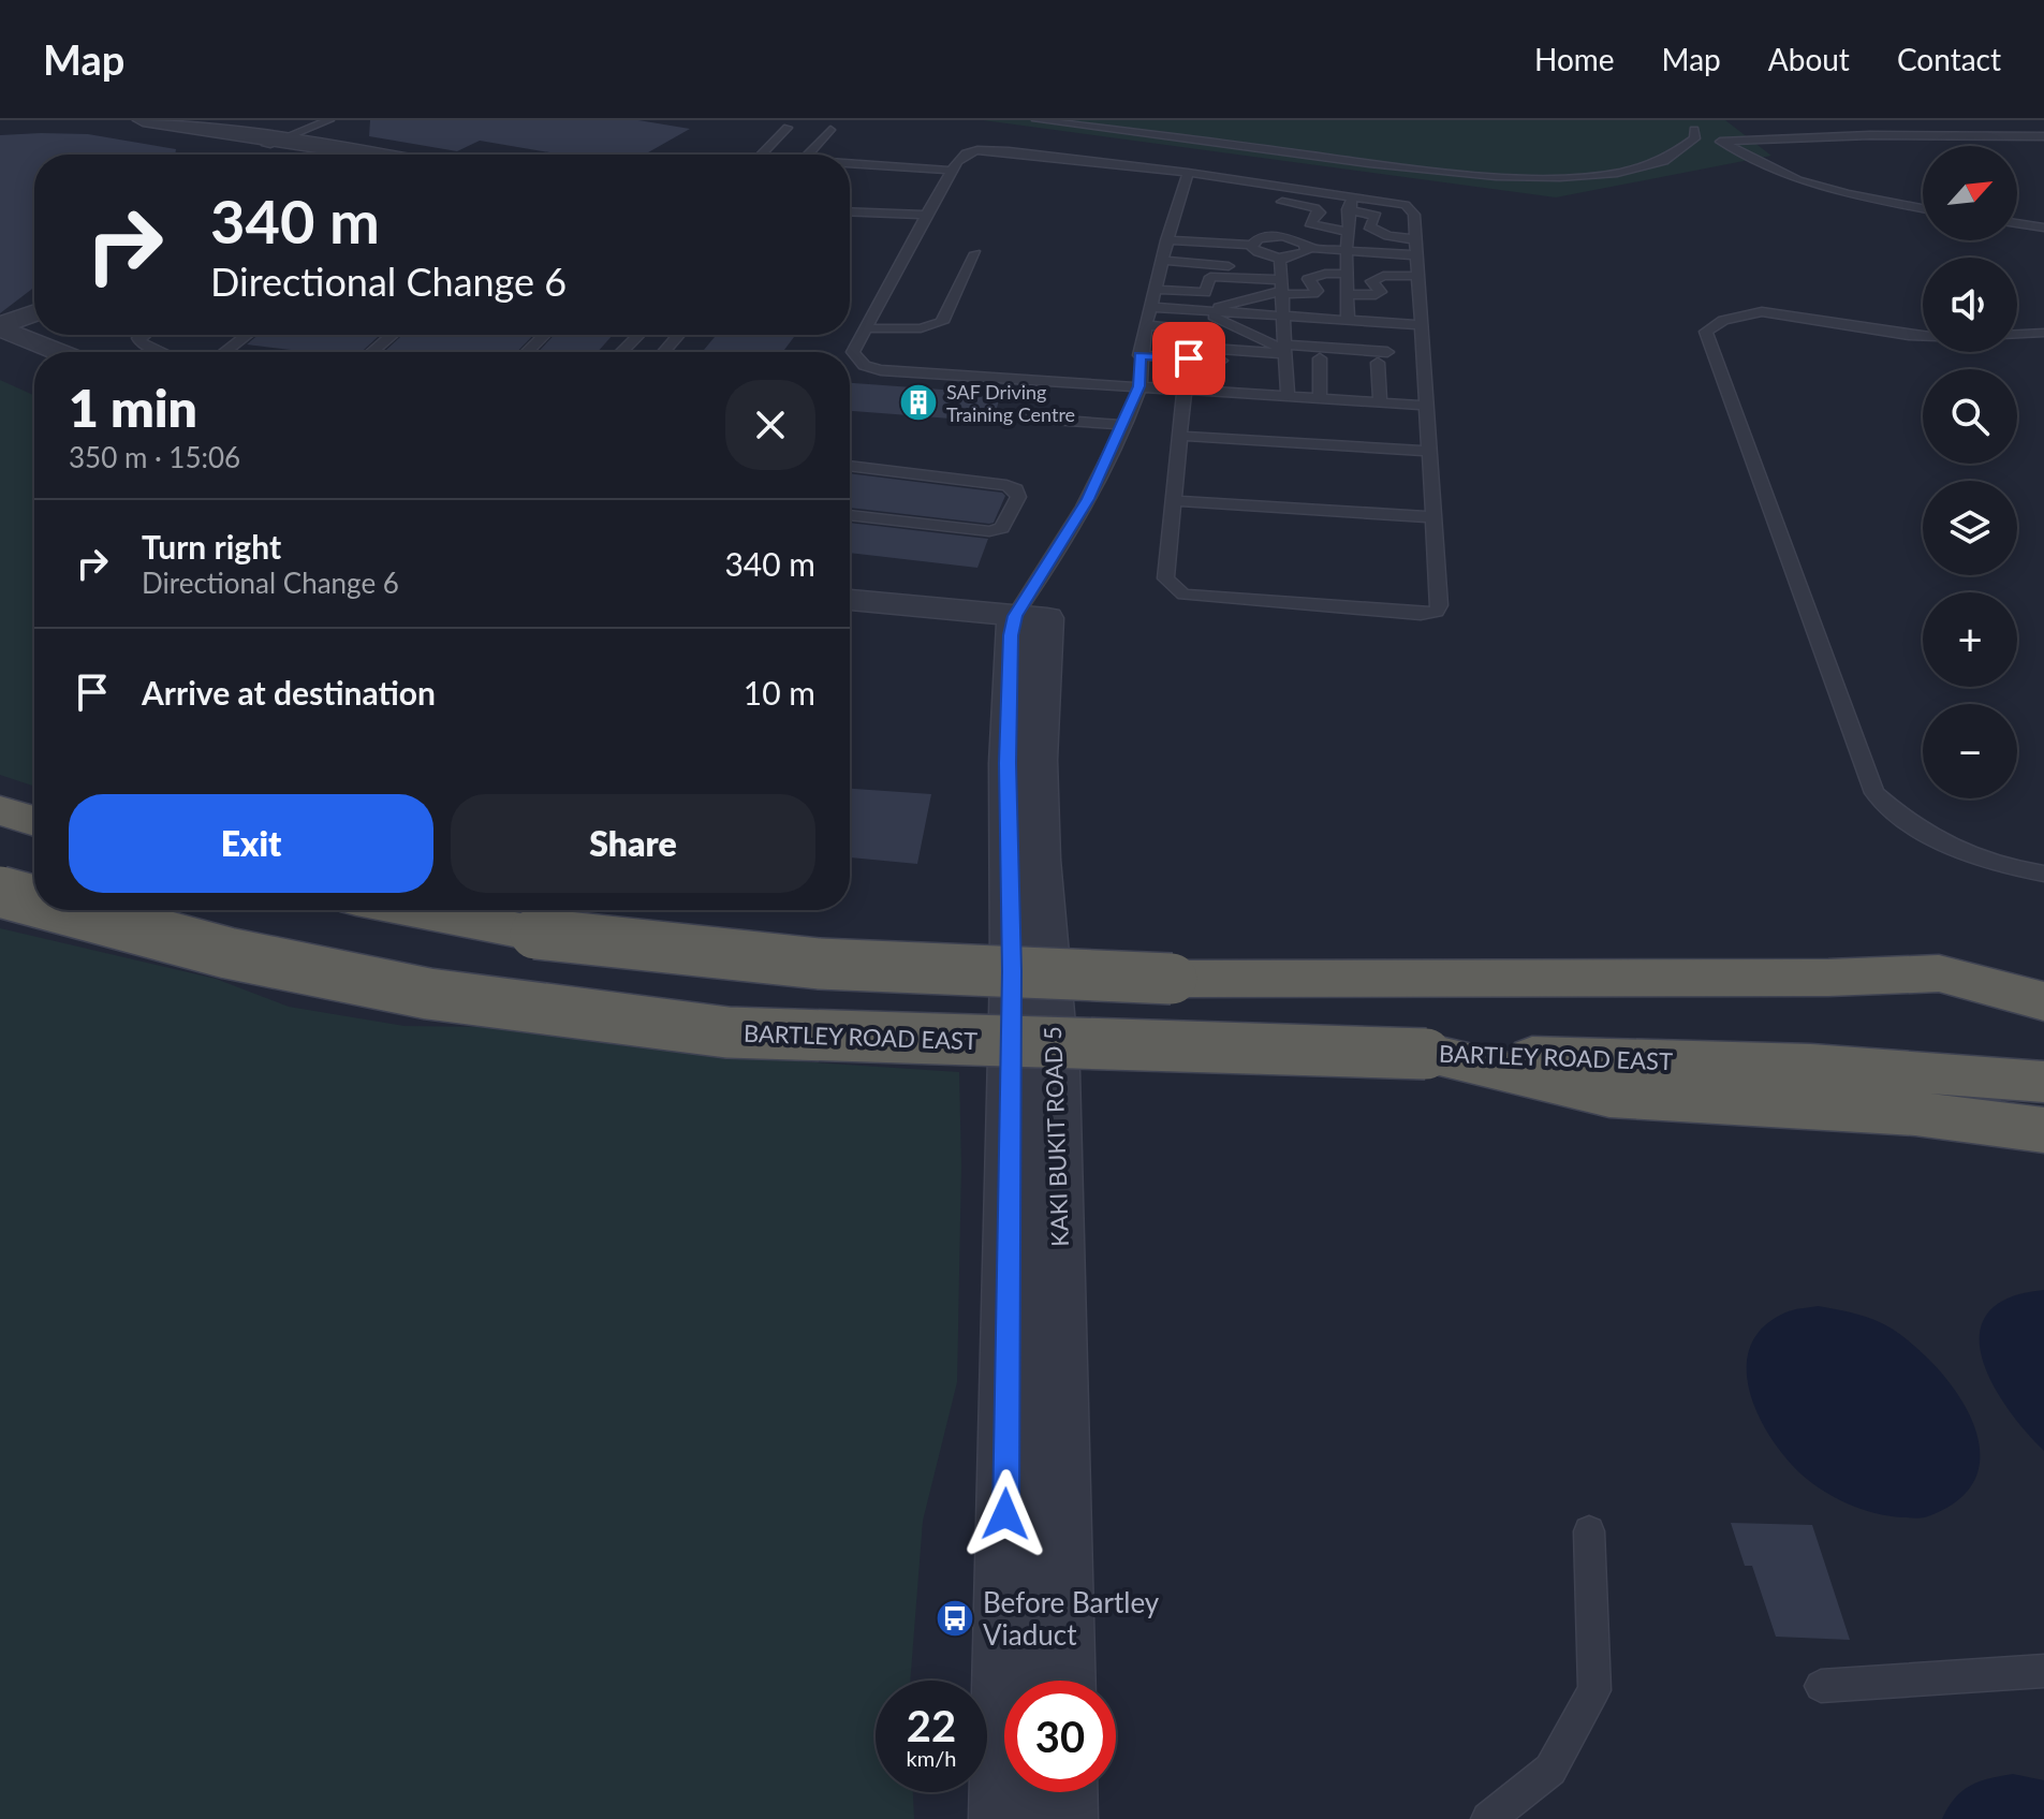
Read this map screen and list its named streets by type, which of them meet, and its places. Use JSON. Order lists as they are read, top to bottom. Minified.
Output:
{"streets":{"highway":["BARTLEY ROAD EAST"],"street":["KAKI BUKIT ROAD 5"]},"places":{"building":["SAF Driving Training Centre"],"bus stop":["Before Bartley Viaduct"]},"north":"top right","page":{"header":"Map","nav":["Home","Map","About","Contact"],"map_buttons":["+","−"],"turn":["340 m","Directional Change 6"],"heading":["1 min","350 m · 15:06"],"list":[{"name":"Turn right","note":"Directional Change 6","value":"340 m"},{"name":"Arrive at destination","value":"10 m"}],"buttons":["Exit","Share"],"speed":"22 km/h","limit":"30"}}
